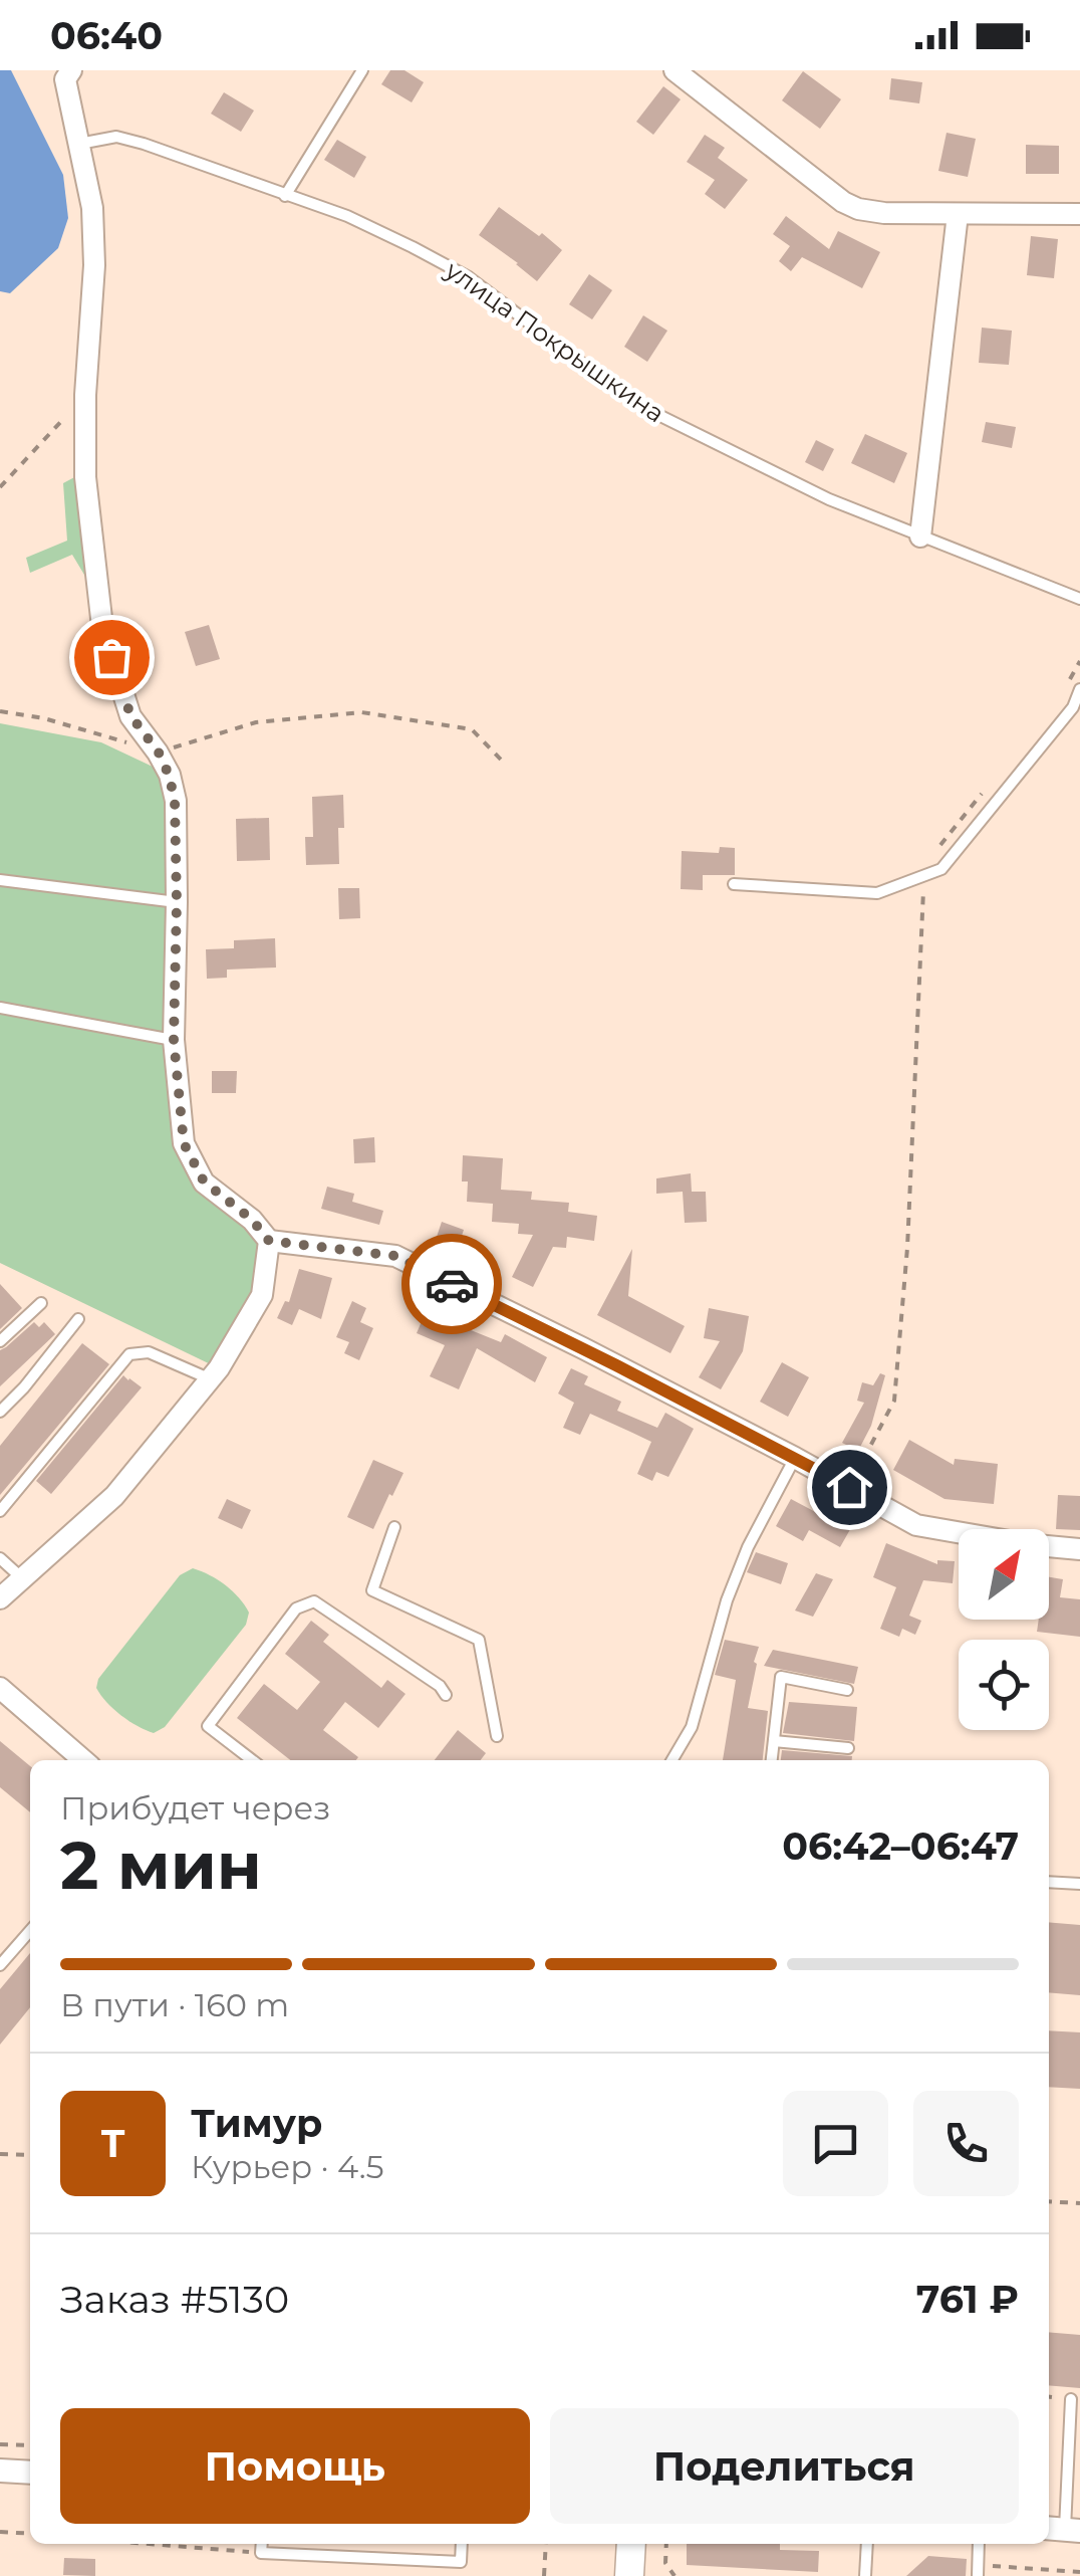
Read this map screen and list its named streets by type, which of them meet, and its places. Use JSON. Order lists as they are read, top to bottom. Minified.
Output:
{"streets":{"lane":["улица Покрышкина"]},"north":"top right","page":{"status":"06:40","heading":["2 мин","Прибудет через","06:42–06:47"],"panel":["Тимур","Курьер · 4.5","Заказ #5130","761 ₽"],"bar":"В пути · 160 m","round":"Т","buttons":["Помощь","Поделиться"]}}
